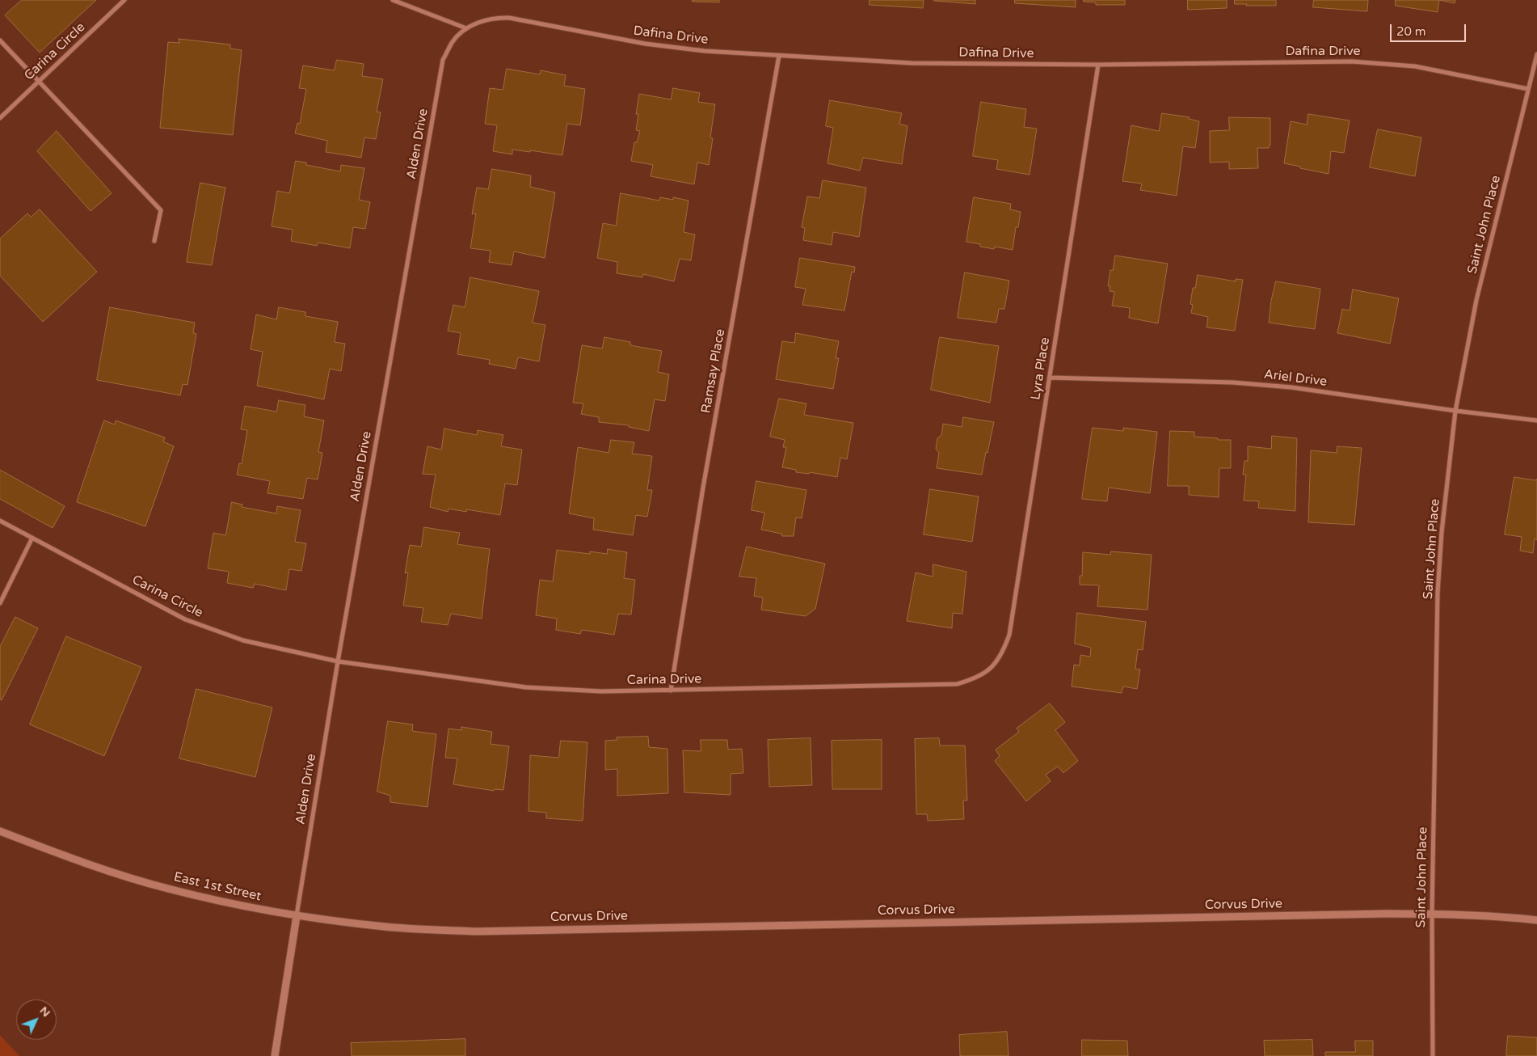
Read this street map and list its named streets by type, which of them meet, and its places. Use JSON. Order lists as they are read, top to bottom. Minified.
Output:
{"streets":{"street":["Dafina Drive","Carina Circle","Alden Drive","Saint John Place","Lyra Place","Ramsay Place","Ariel Drive","Carina Drive","East 1st Street","Corvus Drive"]},"crossings":[["Dafina Drive","Alden Drive"],["Dafina Drive","Saint John Place"],["Dafina Drive","Lyra Place"],["Dafina Drive","Ramsay Place"],["Carina Circle","Alden Drive"],["Carina Circle","Carina Drive"],["Alden Drive","Carina Drive"],["Alden Drive","East 1st Street"],["Alden Drive","Corvus Drive"],["Saint John Place","Ariel Drive"],["Saint John Place","Corvus Drive"],["Lyra Place","Ariel Drive"],["Lyra Place","Carina Drive"],["Ramsay Place","Carina Drive"],["East 1st Street","Corvus Drive"]],"scale_bar":"20 m","north":"top right"}
